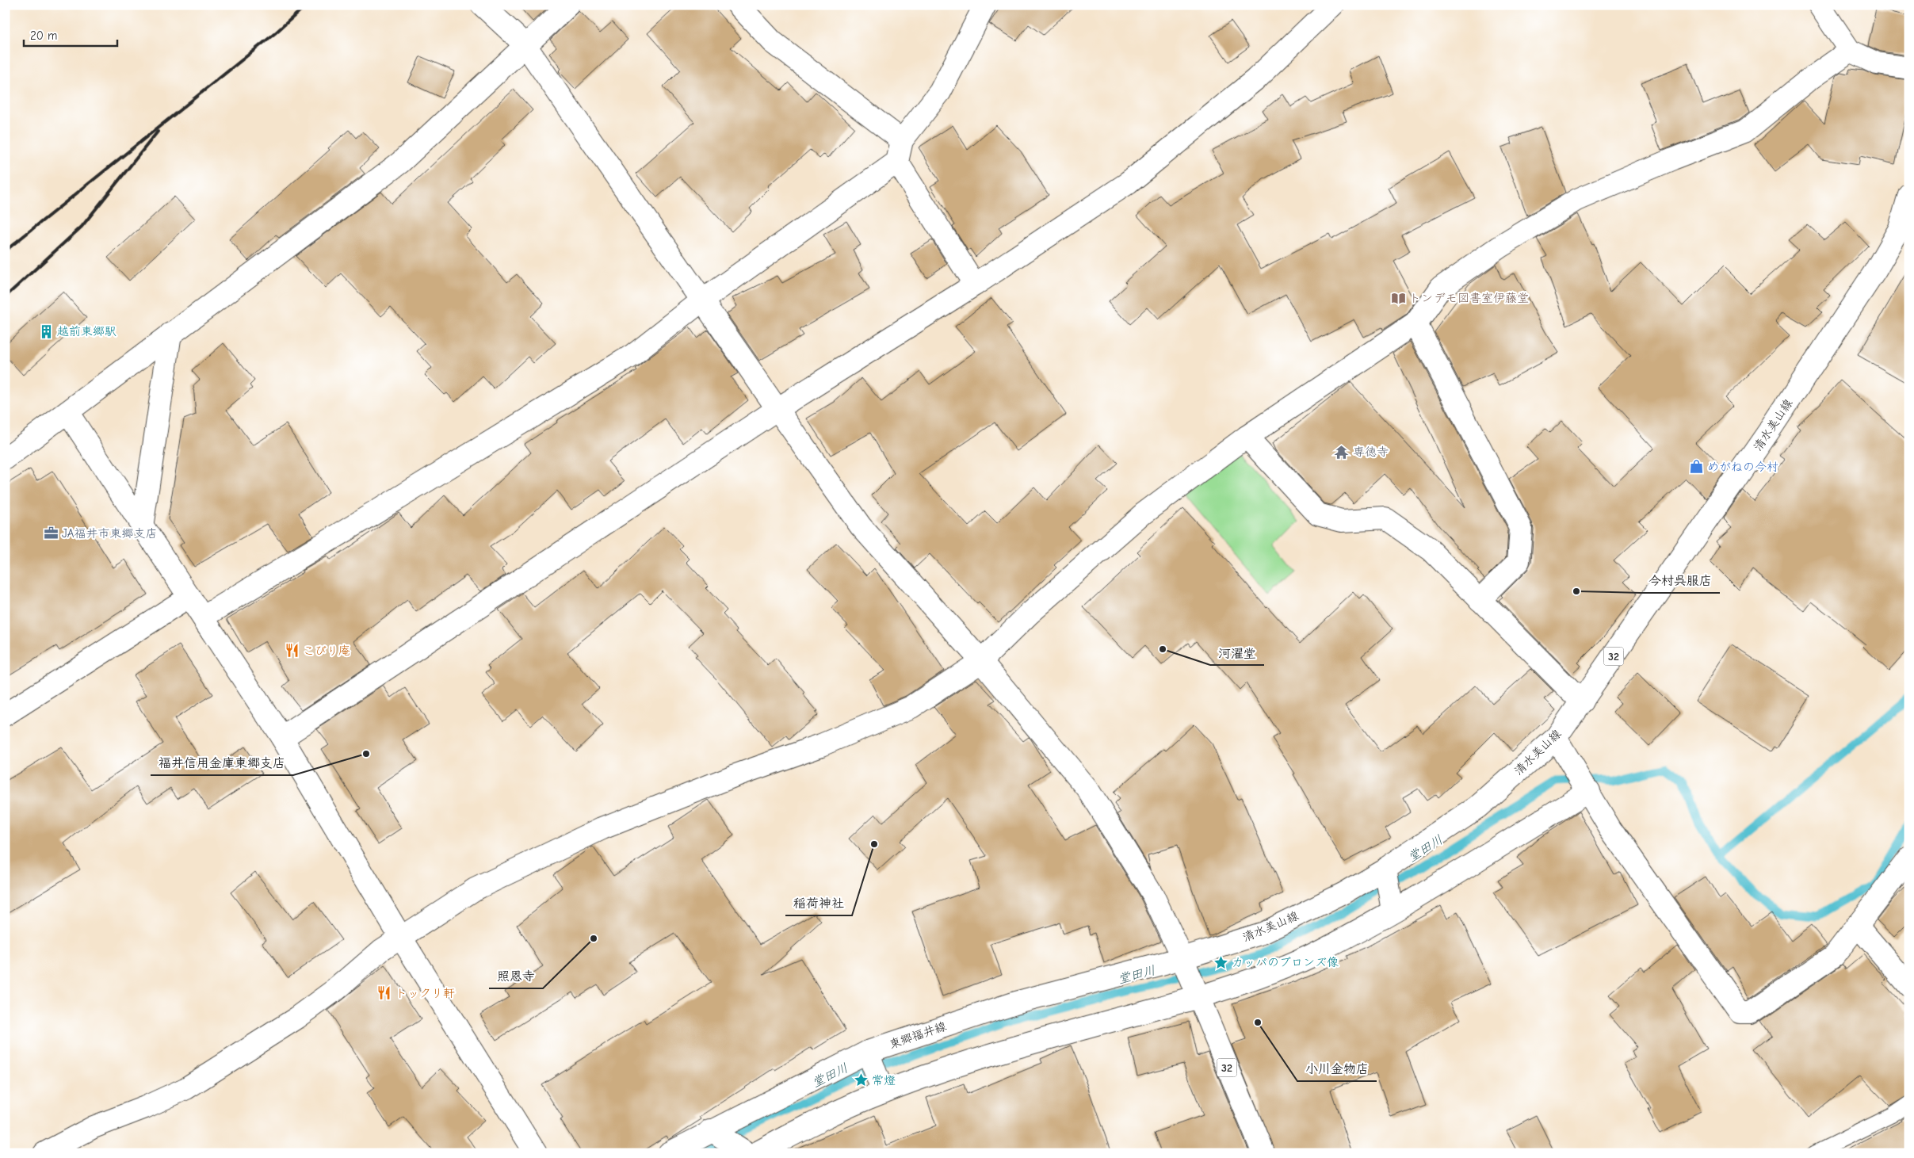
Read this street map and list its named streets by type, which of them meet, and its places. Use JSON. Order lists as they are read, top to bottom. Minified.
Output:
{"streets":{"street":["清水美山線","32","東郷福井線"]},"crossings":[["清水美山線","32"],["清水美山線","東郷福井線"],["32","東郷福井線"]],"water":["堂田川"],"places":{"library":["トンデモ図書室伊藤堂"],"building":["越前東郷駅"],"temple":["専徳寺"],"shop":["めがねの今村"],"office":["JA福井市東郷支店"],"other":["今村呉服店","河濯堂","福井信用金庫東郷支店","稲荷神社","照恩寺","小川金物店"],"restaurant":["こびり庵","トックリ軒"],"place":["カッパのブロンズ像","常燈"]},"scale_bar":"20 m"}
